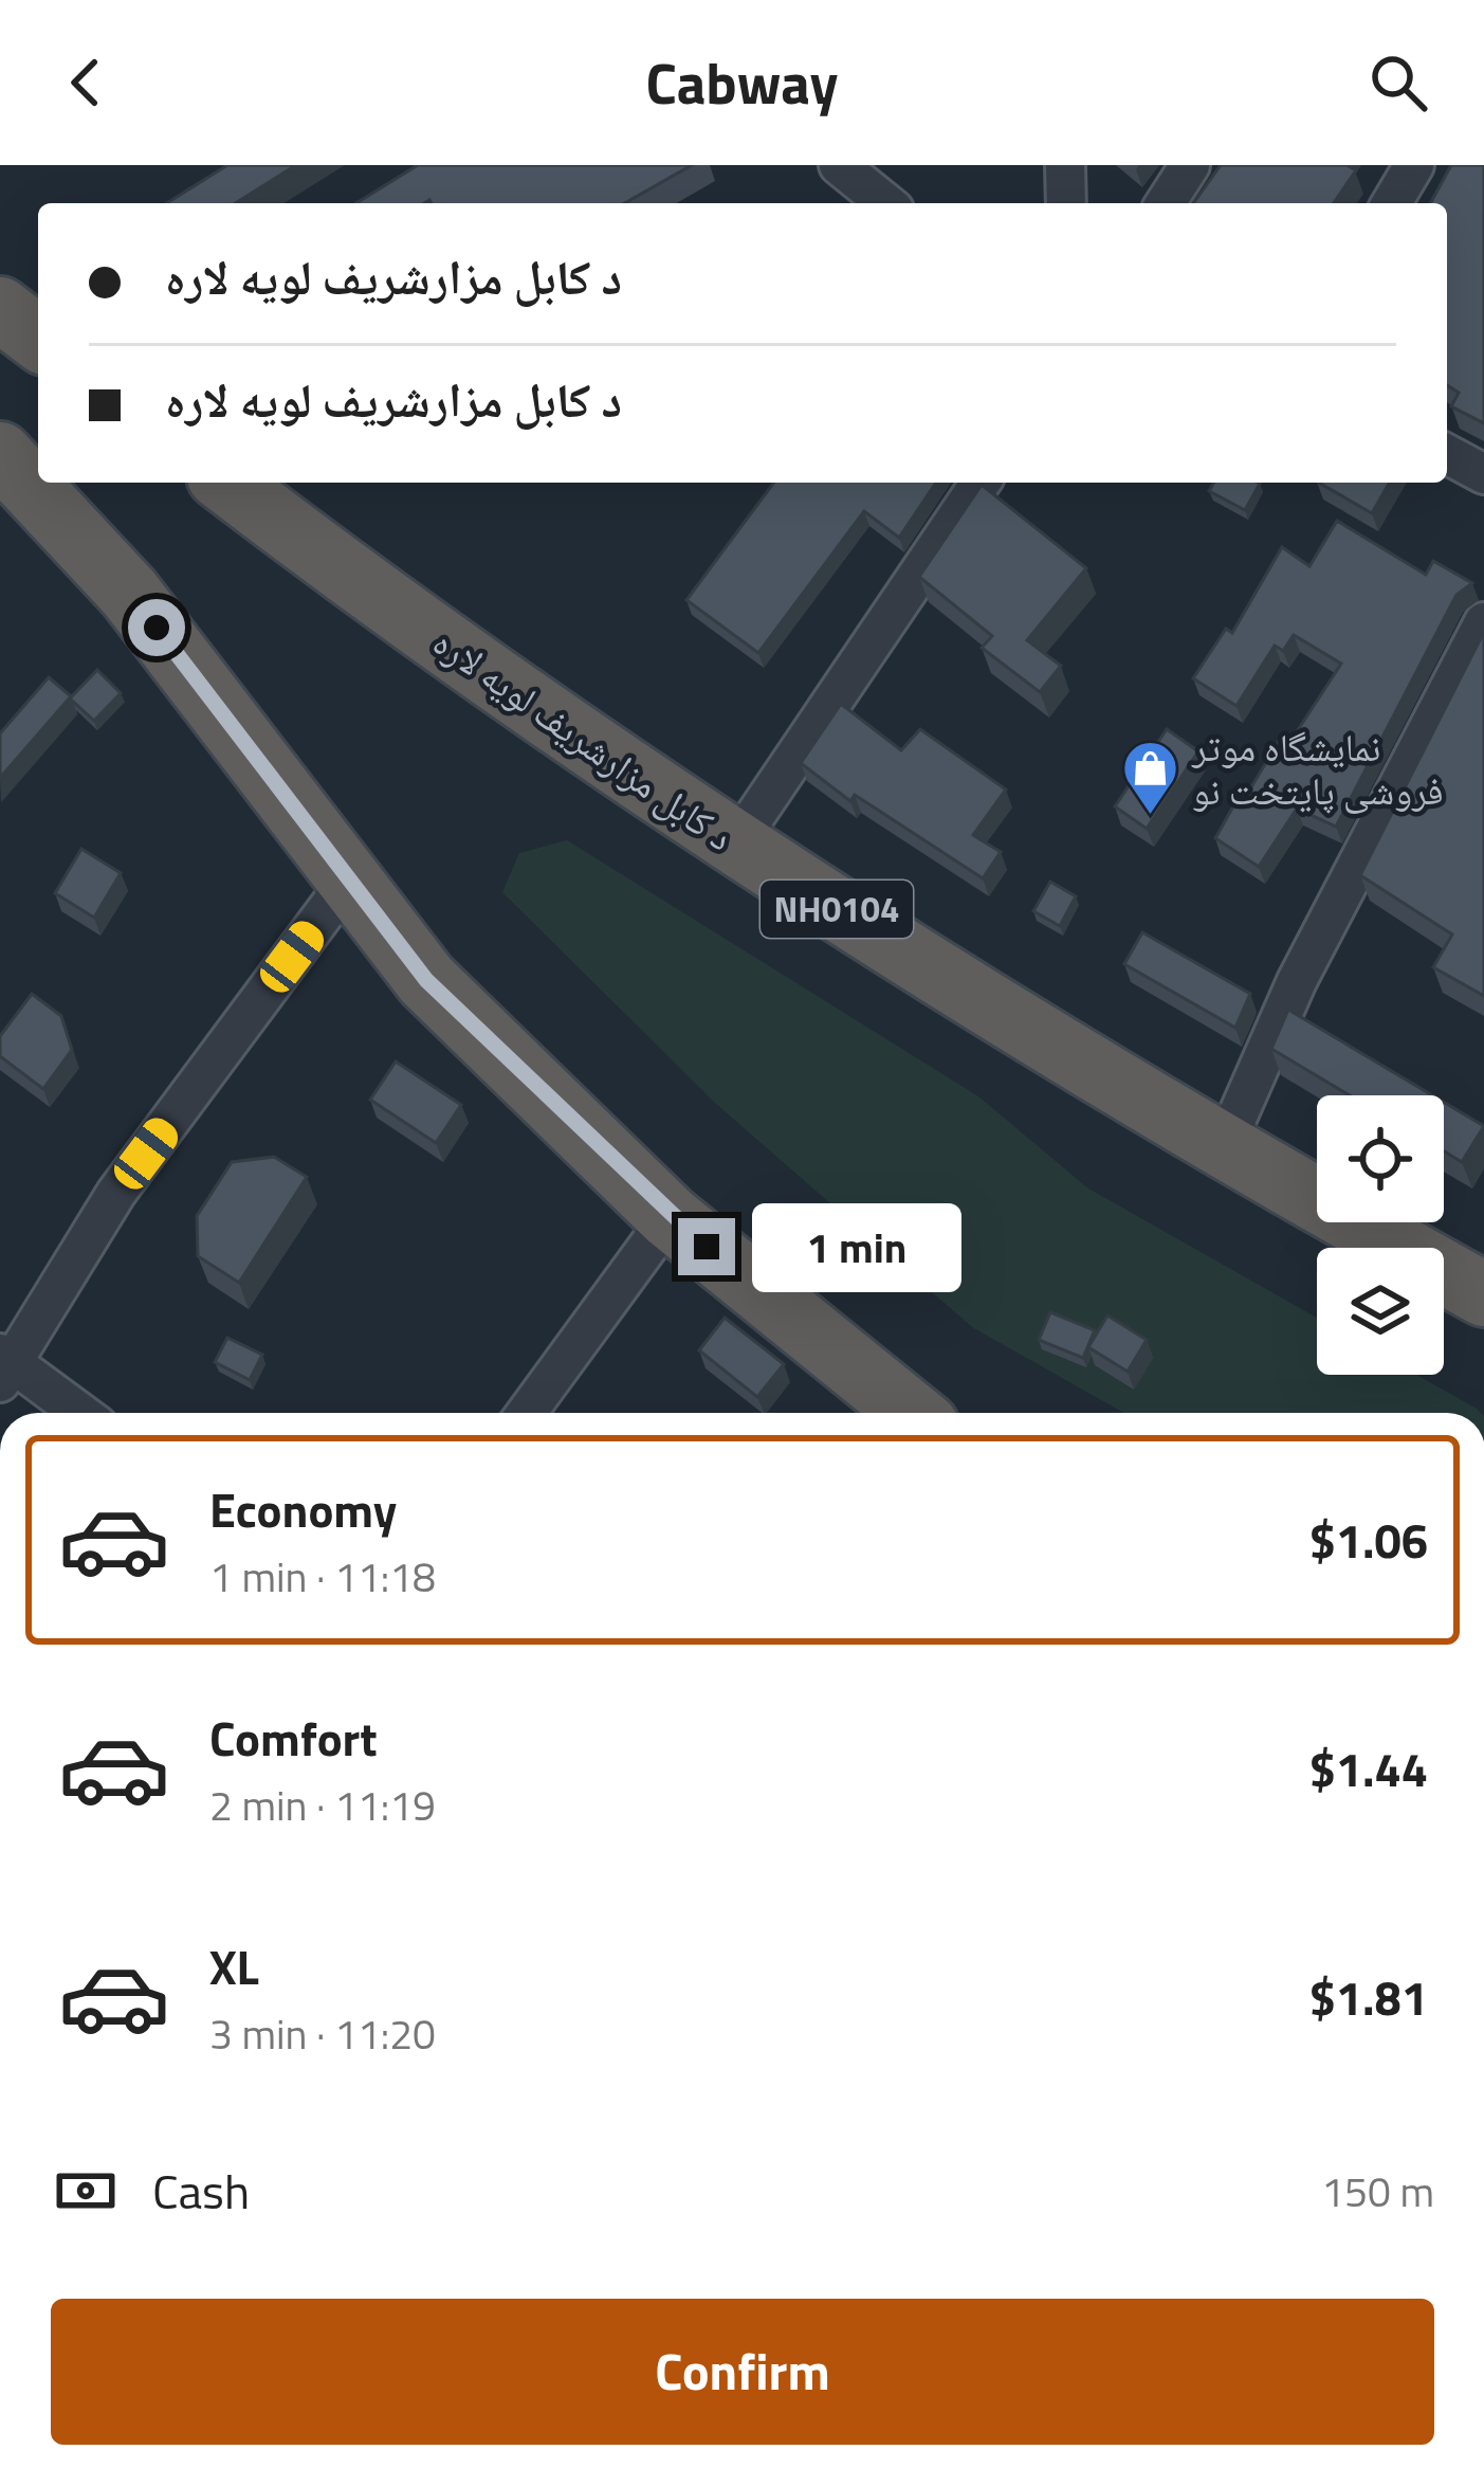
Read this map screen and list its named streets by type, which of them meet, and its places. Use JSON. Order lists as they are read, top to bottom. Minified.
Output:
{"streets":{"highway":["د کابل مزارشریف لویه لاره","NH0104"]},"places":{"shop":["نمایشگاه موتر فروشی پایتخت نو"]},"page":{"header":"Cabway","banner":["د کابل مزارشریف لویه لاره","د کابل مزارشریف لویه لاره"],"bubble":"1 min","list":[{"name":"Economy","note":"1 min · 11:18","value":"$1.06"},{"name":"Comfort","note":"2 min · 11:19","value":"$1.44"},{"name":"XL","note":"3 min · 11:20","value":"$1.81"}],"pay":["Cash","150 m"],"buttons":"Confirm"}}
